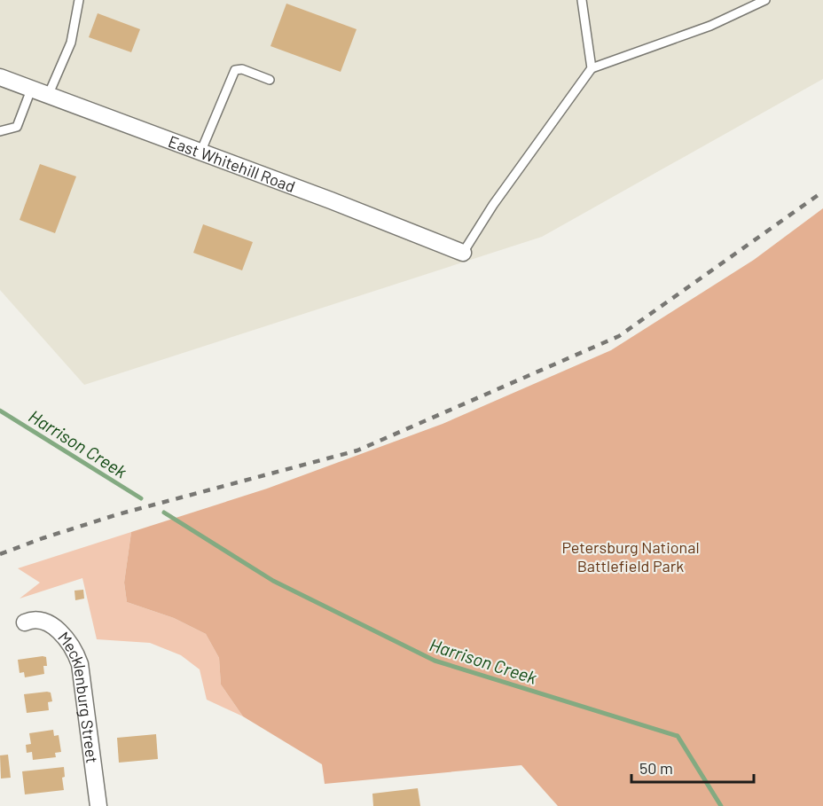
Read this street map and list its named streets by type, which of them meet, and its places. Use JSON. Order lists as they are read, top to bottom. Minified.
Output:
{"streets":{"street":["East Whitehill Road","Mecklenburg Street"]},"water":["Harrison Creek"],"parks":["Petersburg National Battlefield Park"],"scale_bar":"50 m"}
